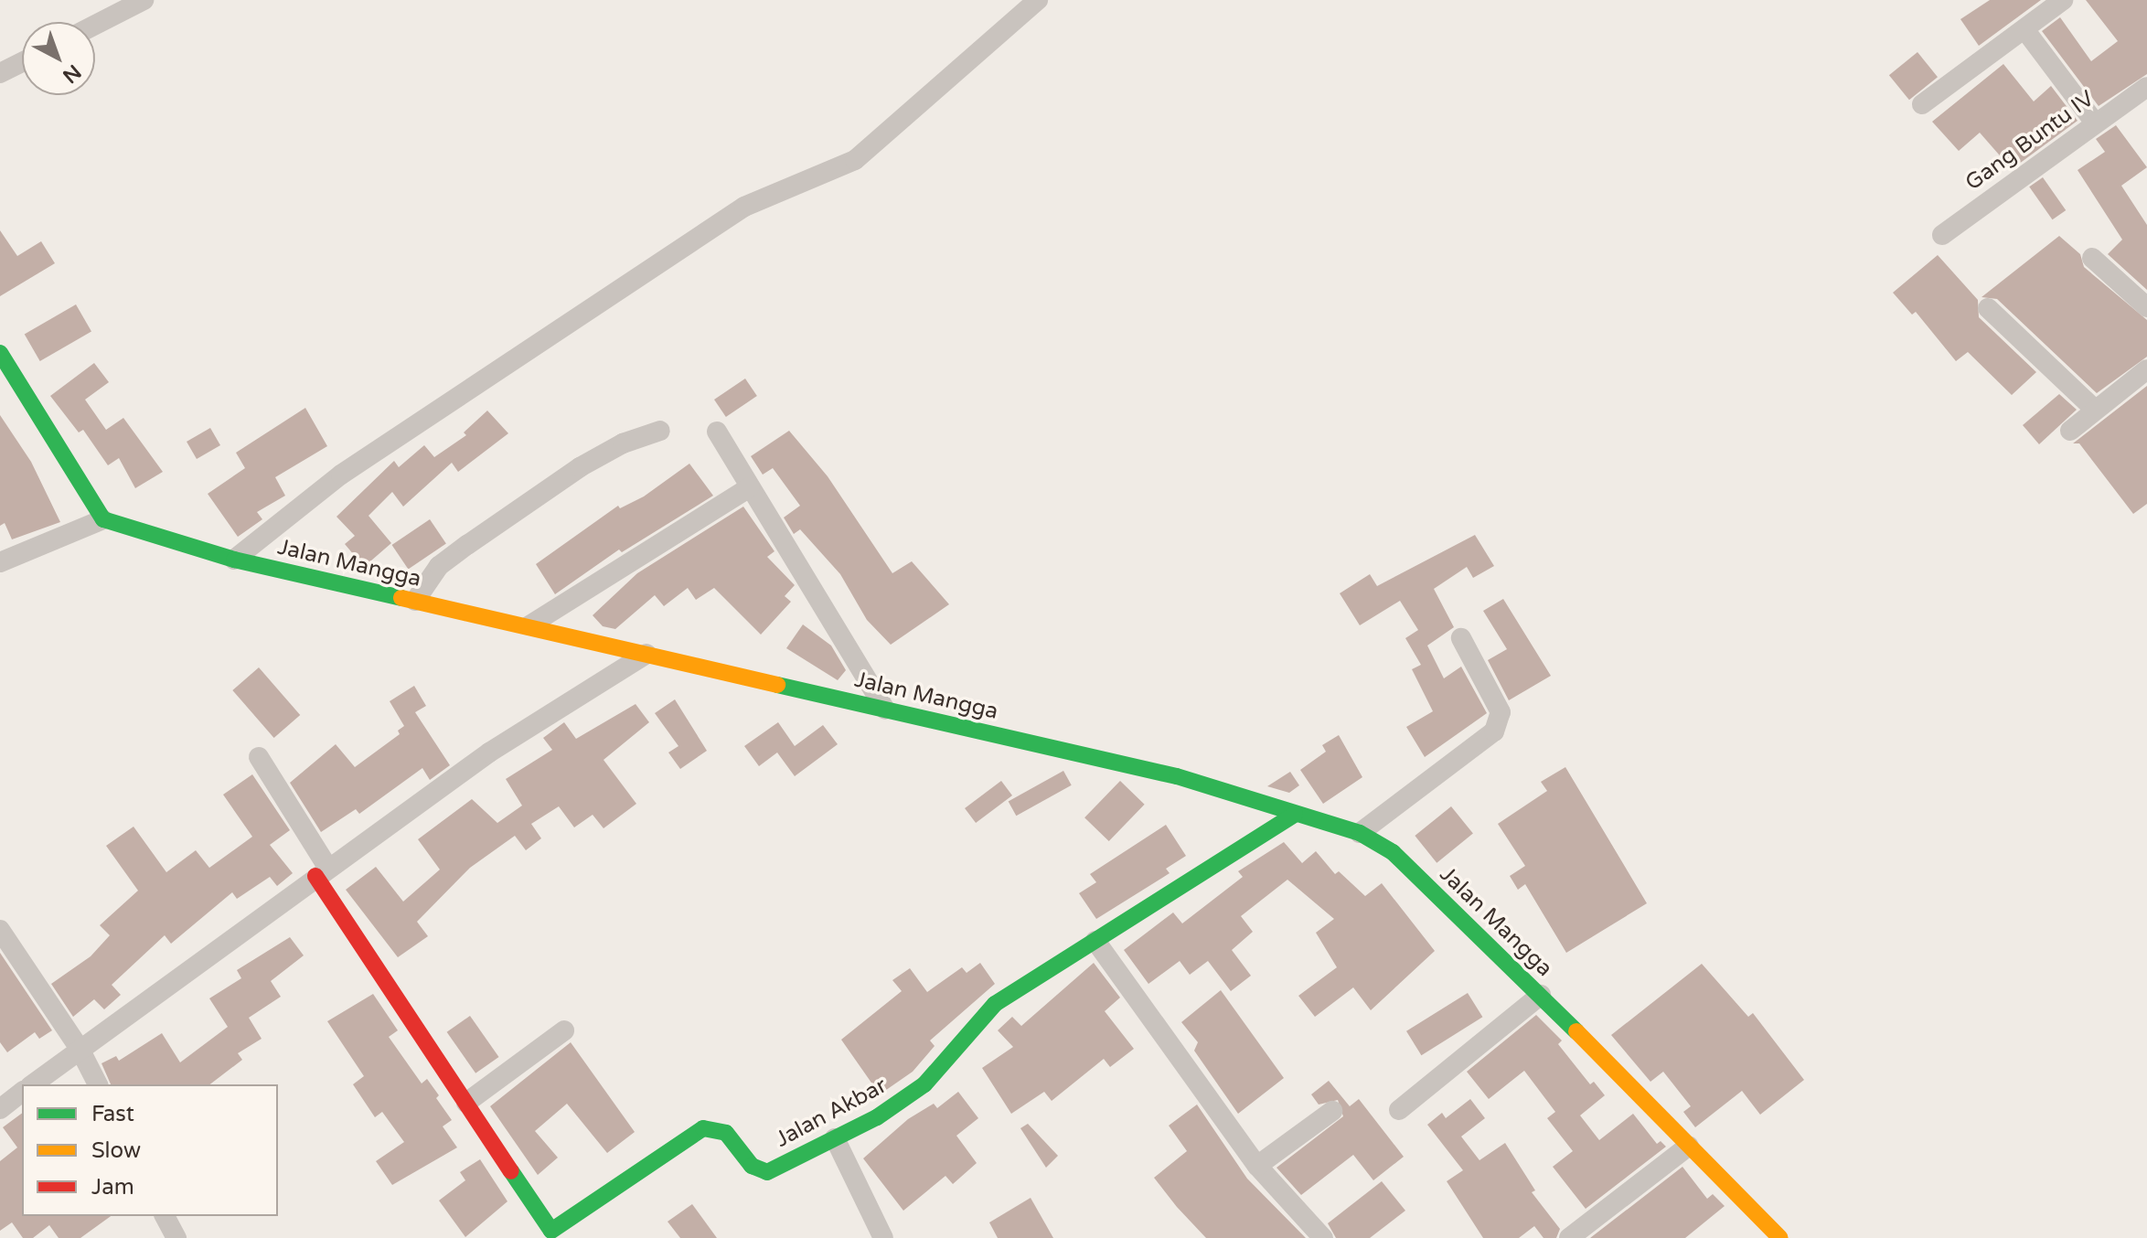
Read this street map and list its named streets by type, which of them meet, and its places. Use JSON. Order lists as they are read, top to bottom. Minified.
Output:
{"streets":{"street":["Gang Buntu IV","Jalan Mangga","Jalan Akbar"]},"crossings":[["Jalan Mangga","Jalan Akbar"]],"legend":["Fast","Slow","Jam"],"north":"bottom right"}
